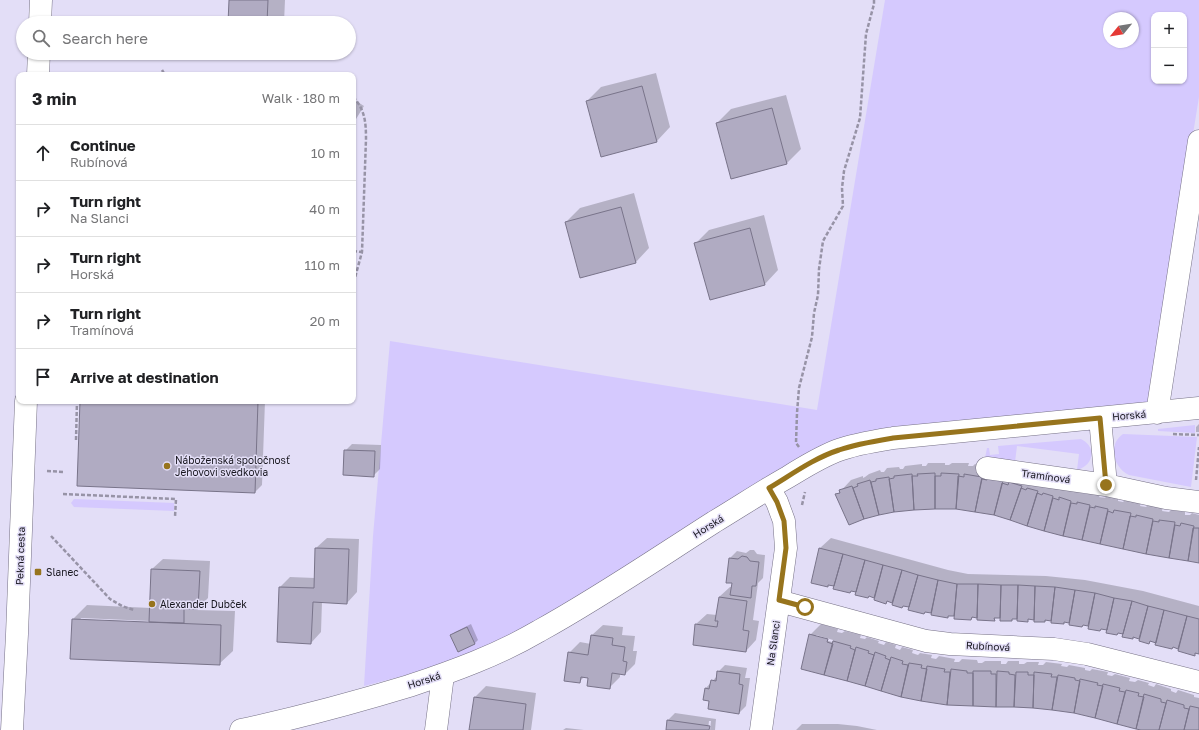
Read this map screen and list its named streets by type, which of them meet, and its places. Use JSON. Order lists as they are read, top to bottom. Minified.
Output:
{"streets":{"street":["Horská","Tramínová","Pekná cesta","Na Slanci","Rubínová"]},"crossings":[["Horská","Na Slanci"],["Na Slanci","Rubínová"]],"places":{"other":["Náboženská spoločnosť Jehovovi svedkovia","Alexander Dubček"],"transit":["Slanec"]},"north":"bottom left","page":{"map_buttons":["+","−"],"search":"Search here","heading":["3 min","Walk · 180 m"],"list":[["Continue","Rubínová","10 m"],["Turn right","Na Slanci","40 m"],["Turn right","Horská","110 m"],["Turn right","Tramínová","20 m"],"Arrive at destination"]}}
